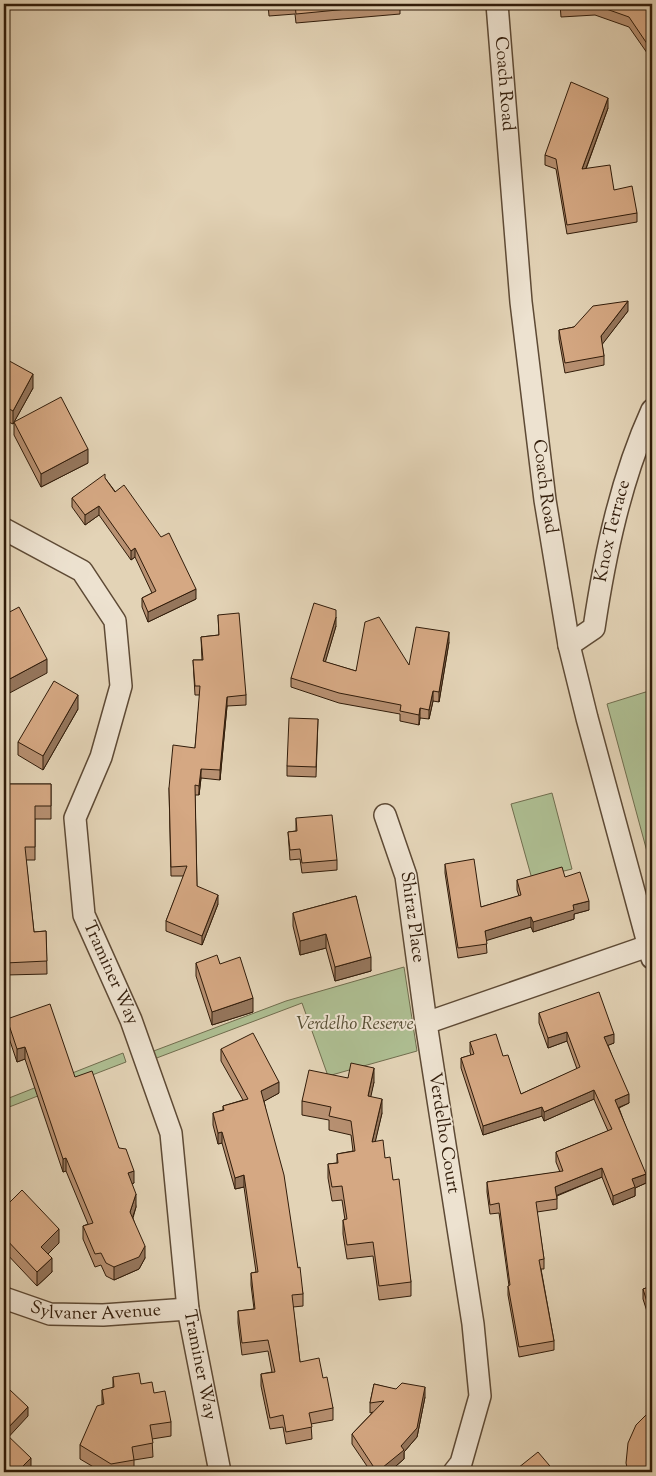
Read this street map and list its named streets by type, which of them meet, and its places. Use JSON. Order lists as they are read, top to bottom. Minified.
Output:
{"streets":{"street":["Coach Road","Knox Terrace","Shiraz Place","Traminer Way","Verdelho Court","Sylvaner Avenue"]},"crossings":[["Coach Road","Knox Terrace"],["Shiraz Place","Verdelho Court"],["Traminer Way","Sylvaner Avenue"]],"parks":["Verdelho Reserve"]}
